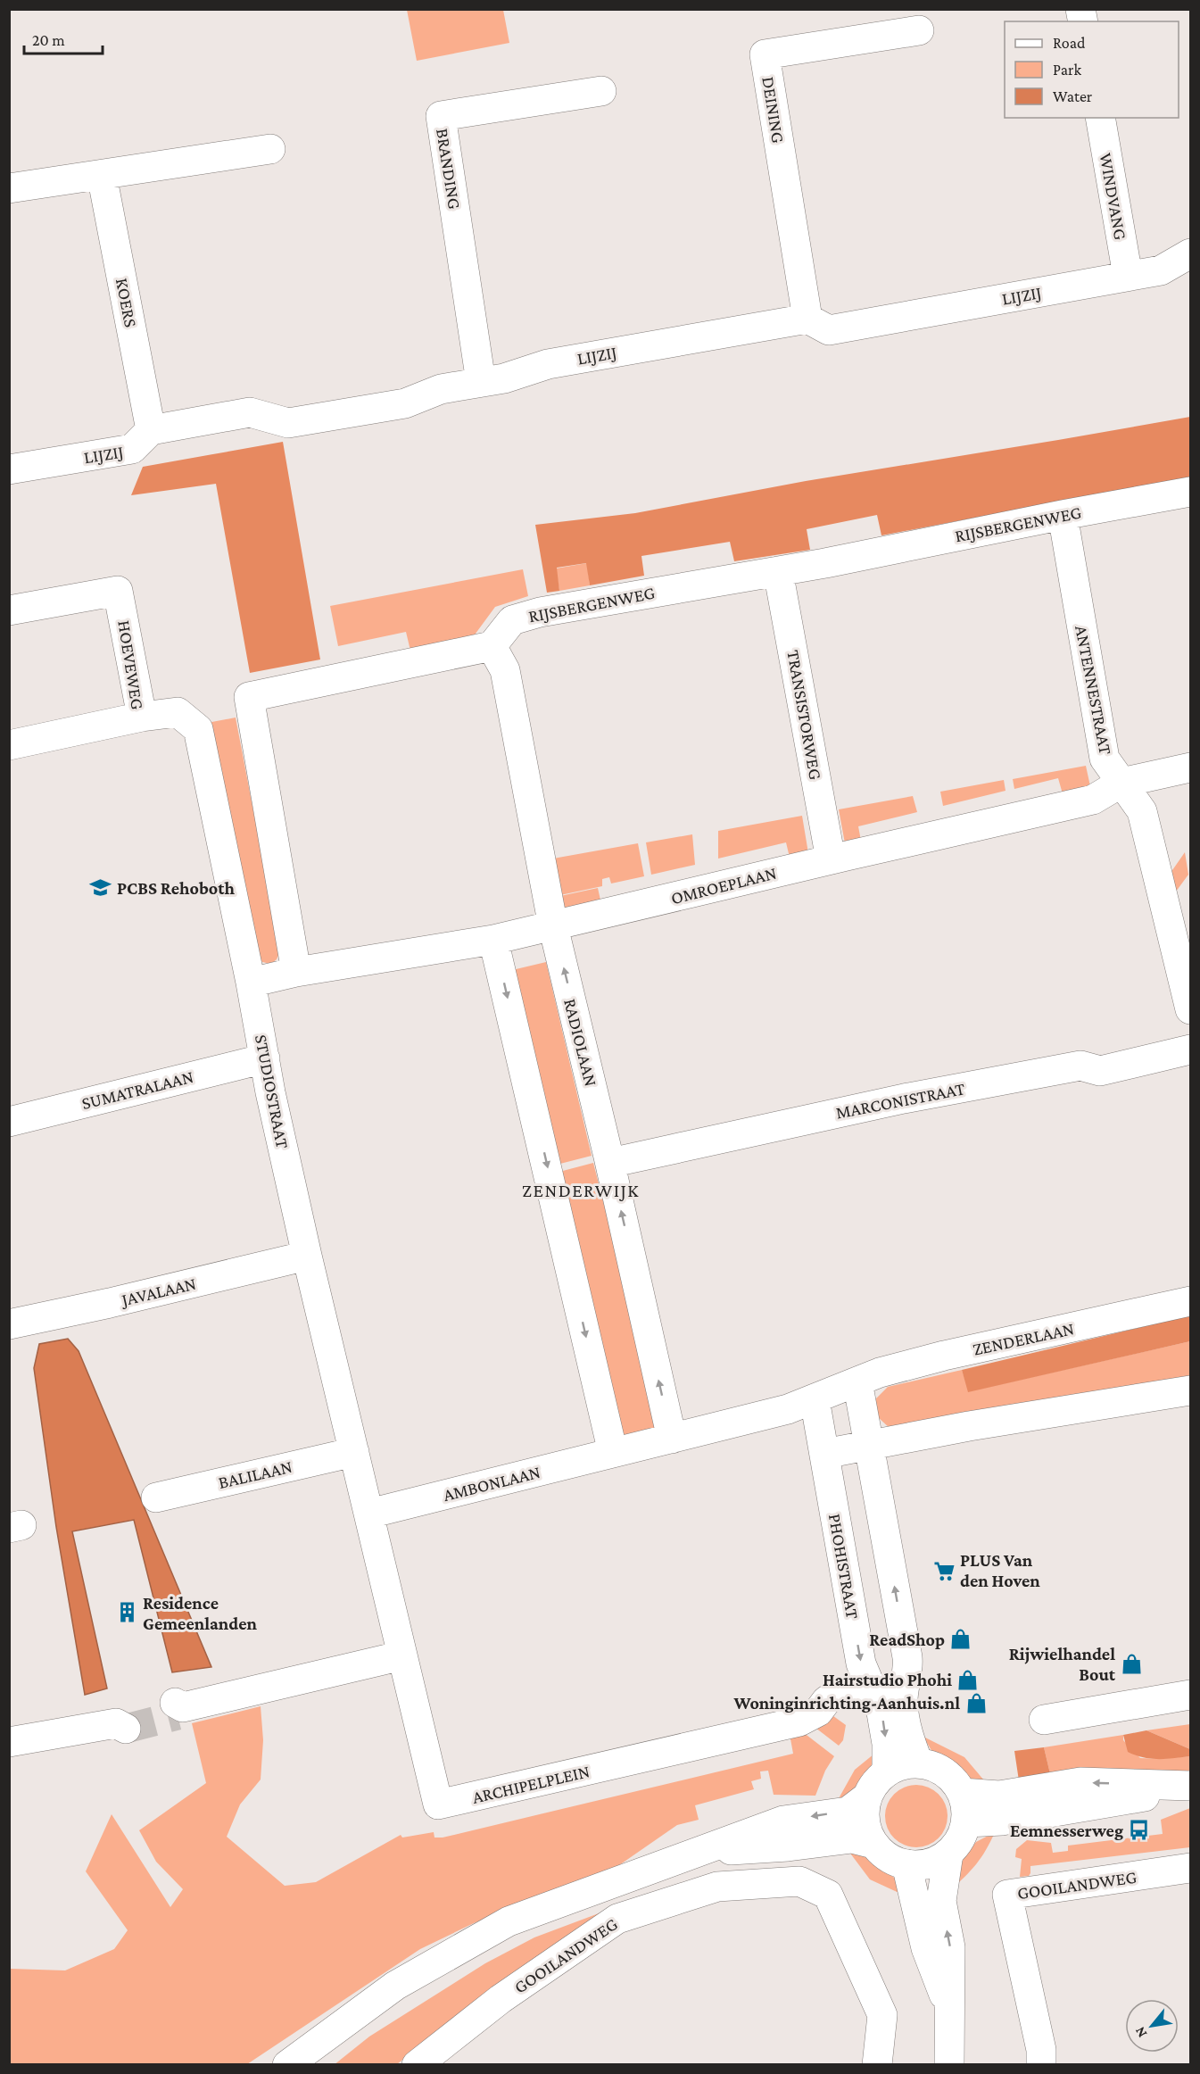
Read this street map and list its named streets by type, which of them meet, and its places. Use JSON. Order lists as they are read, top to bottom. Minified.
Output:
{"streets":{"street":["DEINING","BRANDING","WINDVANG","LIJZIJ","KOERS","RIJSBERGENWEG","HOEVEWEG","ANTENNESTRAAT","TRANSISTORWEG","OMROEPLAAN","RADIOLAAN","SUMATRALAAN","STUDIOSTRAAT","MARCONISTRAAT","JAVALAAN","ZENDERLAAN","BALILAAN","AMBONLAAN","PHOHISTRAAT","ARCHIPELPLEIN","GOOILANDWEG"]},"crossings":[["DEINING","LIJZIJ"],["BRANDING","LIJZIJ"],["WINDVANG","LIJZIJ"],["LIJZIJ","KOERS"],["RIJSBERGENWEG","ANTENNESTRAAT"],["RIJSBERGENWEG","TRANSISTORWEG"],["RIJSBERGENWEG","RADIOLAAN"],["HOEVEWEG","STUDIOSTRAAT"],["ANTENNESTRAAT","OMROEPLAAN"],["TRANSISTORWEG","OMROEPLAAN"],["OMROEPLAAN","RADIOLAAN"],["OMROEPLAAN","STUDIOSTRAAT"],["RADIOLAAN","MARCONISTRAAT"],["SUMATRALAAN","STUDIOSTRAAT"],["STUDIOSTRAAT","JAVALAAN"],["STUDIOSTRAAT","BALILAAN"],["STUDIOSTRAAT","AMBONLAAN"],["STUDIOSTRAAT","ARCHIPELPLEIN"],["ZENDERLAAN","PHOHISTRAAT"],["AMBONLAAN","ARCHIPELPLEIN"],["PHOHISTRAAT","ARCHIPELPLEIN"]],"districts":["ZENDERWIJK"],"places":{"school or university":["PCBS Rehoboth"],"supermarket":["PLUS Van den Hoven"],"building":["Residence Gemeenlanden"],"shop":["ReadShop","Rijwielhandel Bout","Hairstudio Phohi","Woninginrichting-Aanhuis.nl"],"bus stop":["Eemnesserweg"]},"legend":["Road","Park","Water"],"scale_bar":"20 m","north":"bottom left"}
